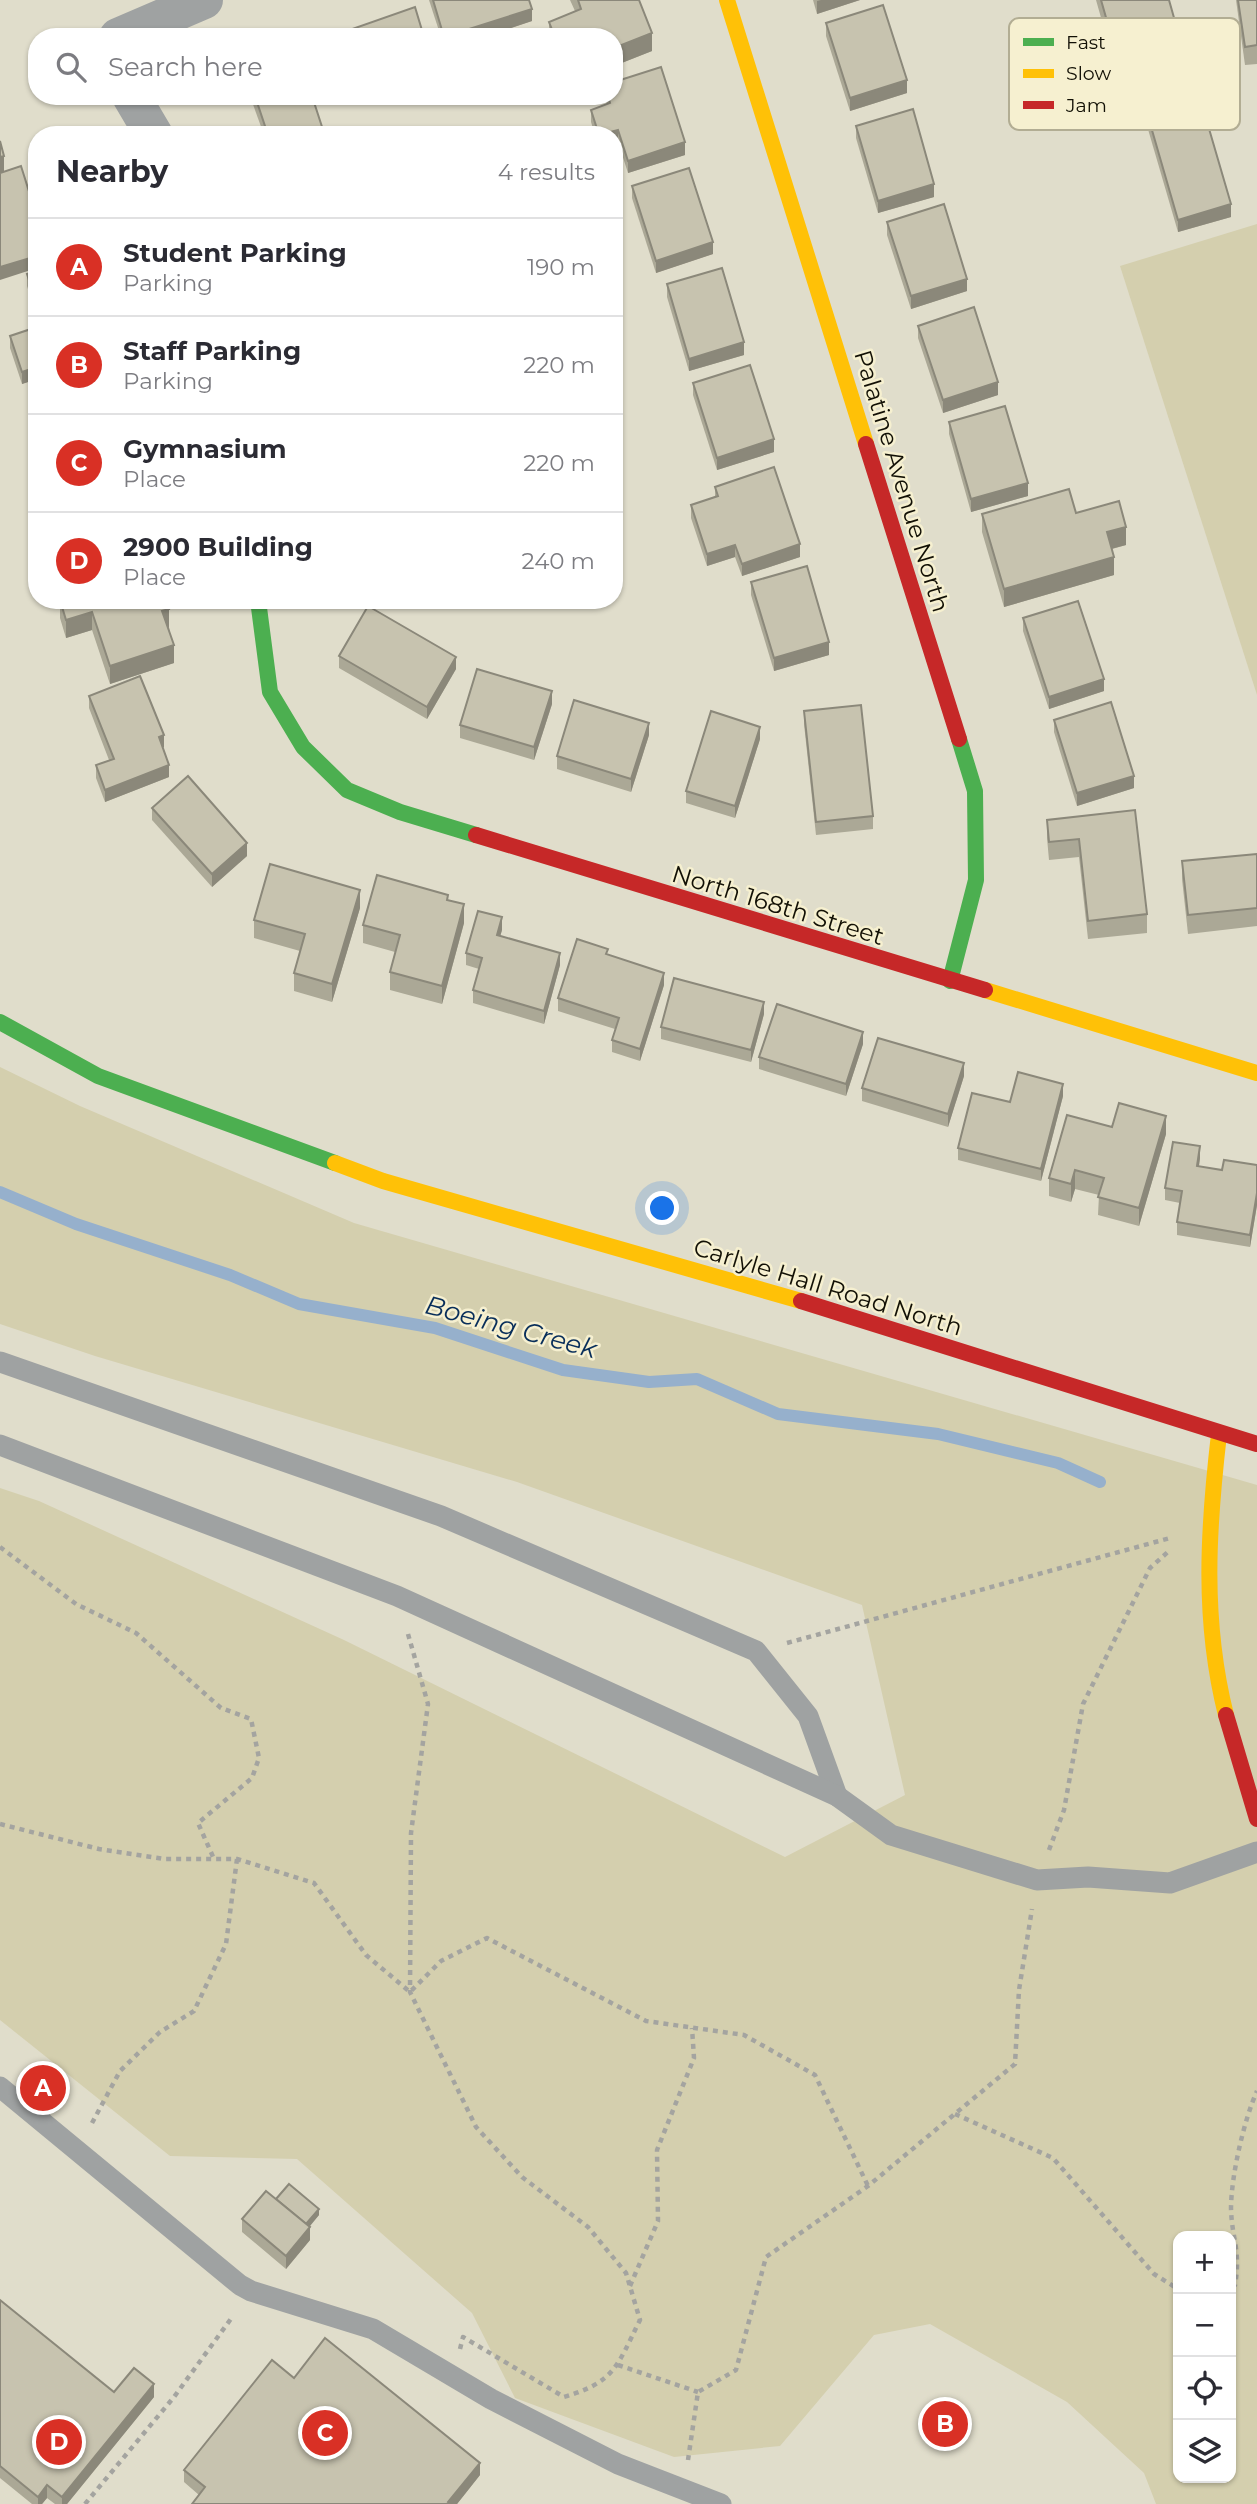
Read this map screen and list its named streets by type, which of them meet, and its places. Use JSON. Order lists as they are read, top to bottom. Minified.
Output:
{"streets":{"street":["Palatine Avenue North","North 168th Street","Carlyle Hall Road North"]},"crossings":[["Palatine Avenue North","North 168th Street"]],"water":["Boeing Creek"],"legend":["Fast","Slow","Jam"],"page":{"search":"Search here","heading":["Nearby","4 results"],"list":[{"mark":"A","name":"Student Parking","note":"Parking","value":"190 m"},{"mark":"B","name":"Staff Parking","note":"Parking","value":"220 m"},{"mark":"C","name":"Gymnasium","note":"Place","value":"220 m"},{"mark":"D","name":"2900 Building","note":"Place","value":"240 m"}],"pins":["A","B","C","D"],"map_buttons":["+","−"]}}
